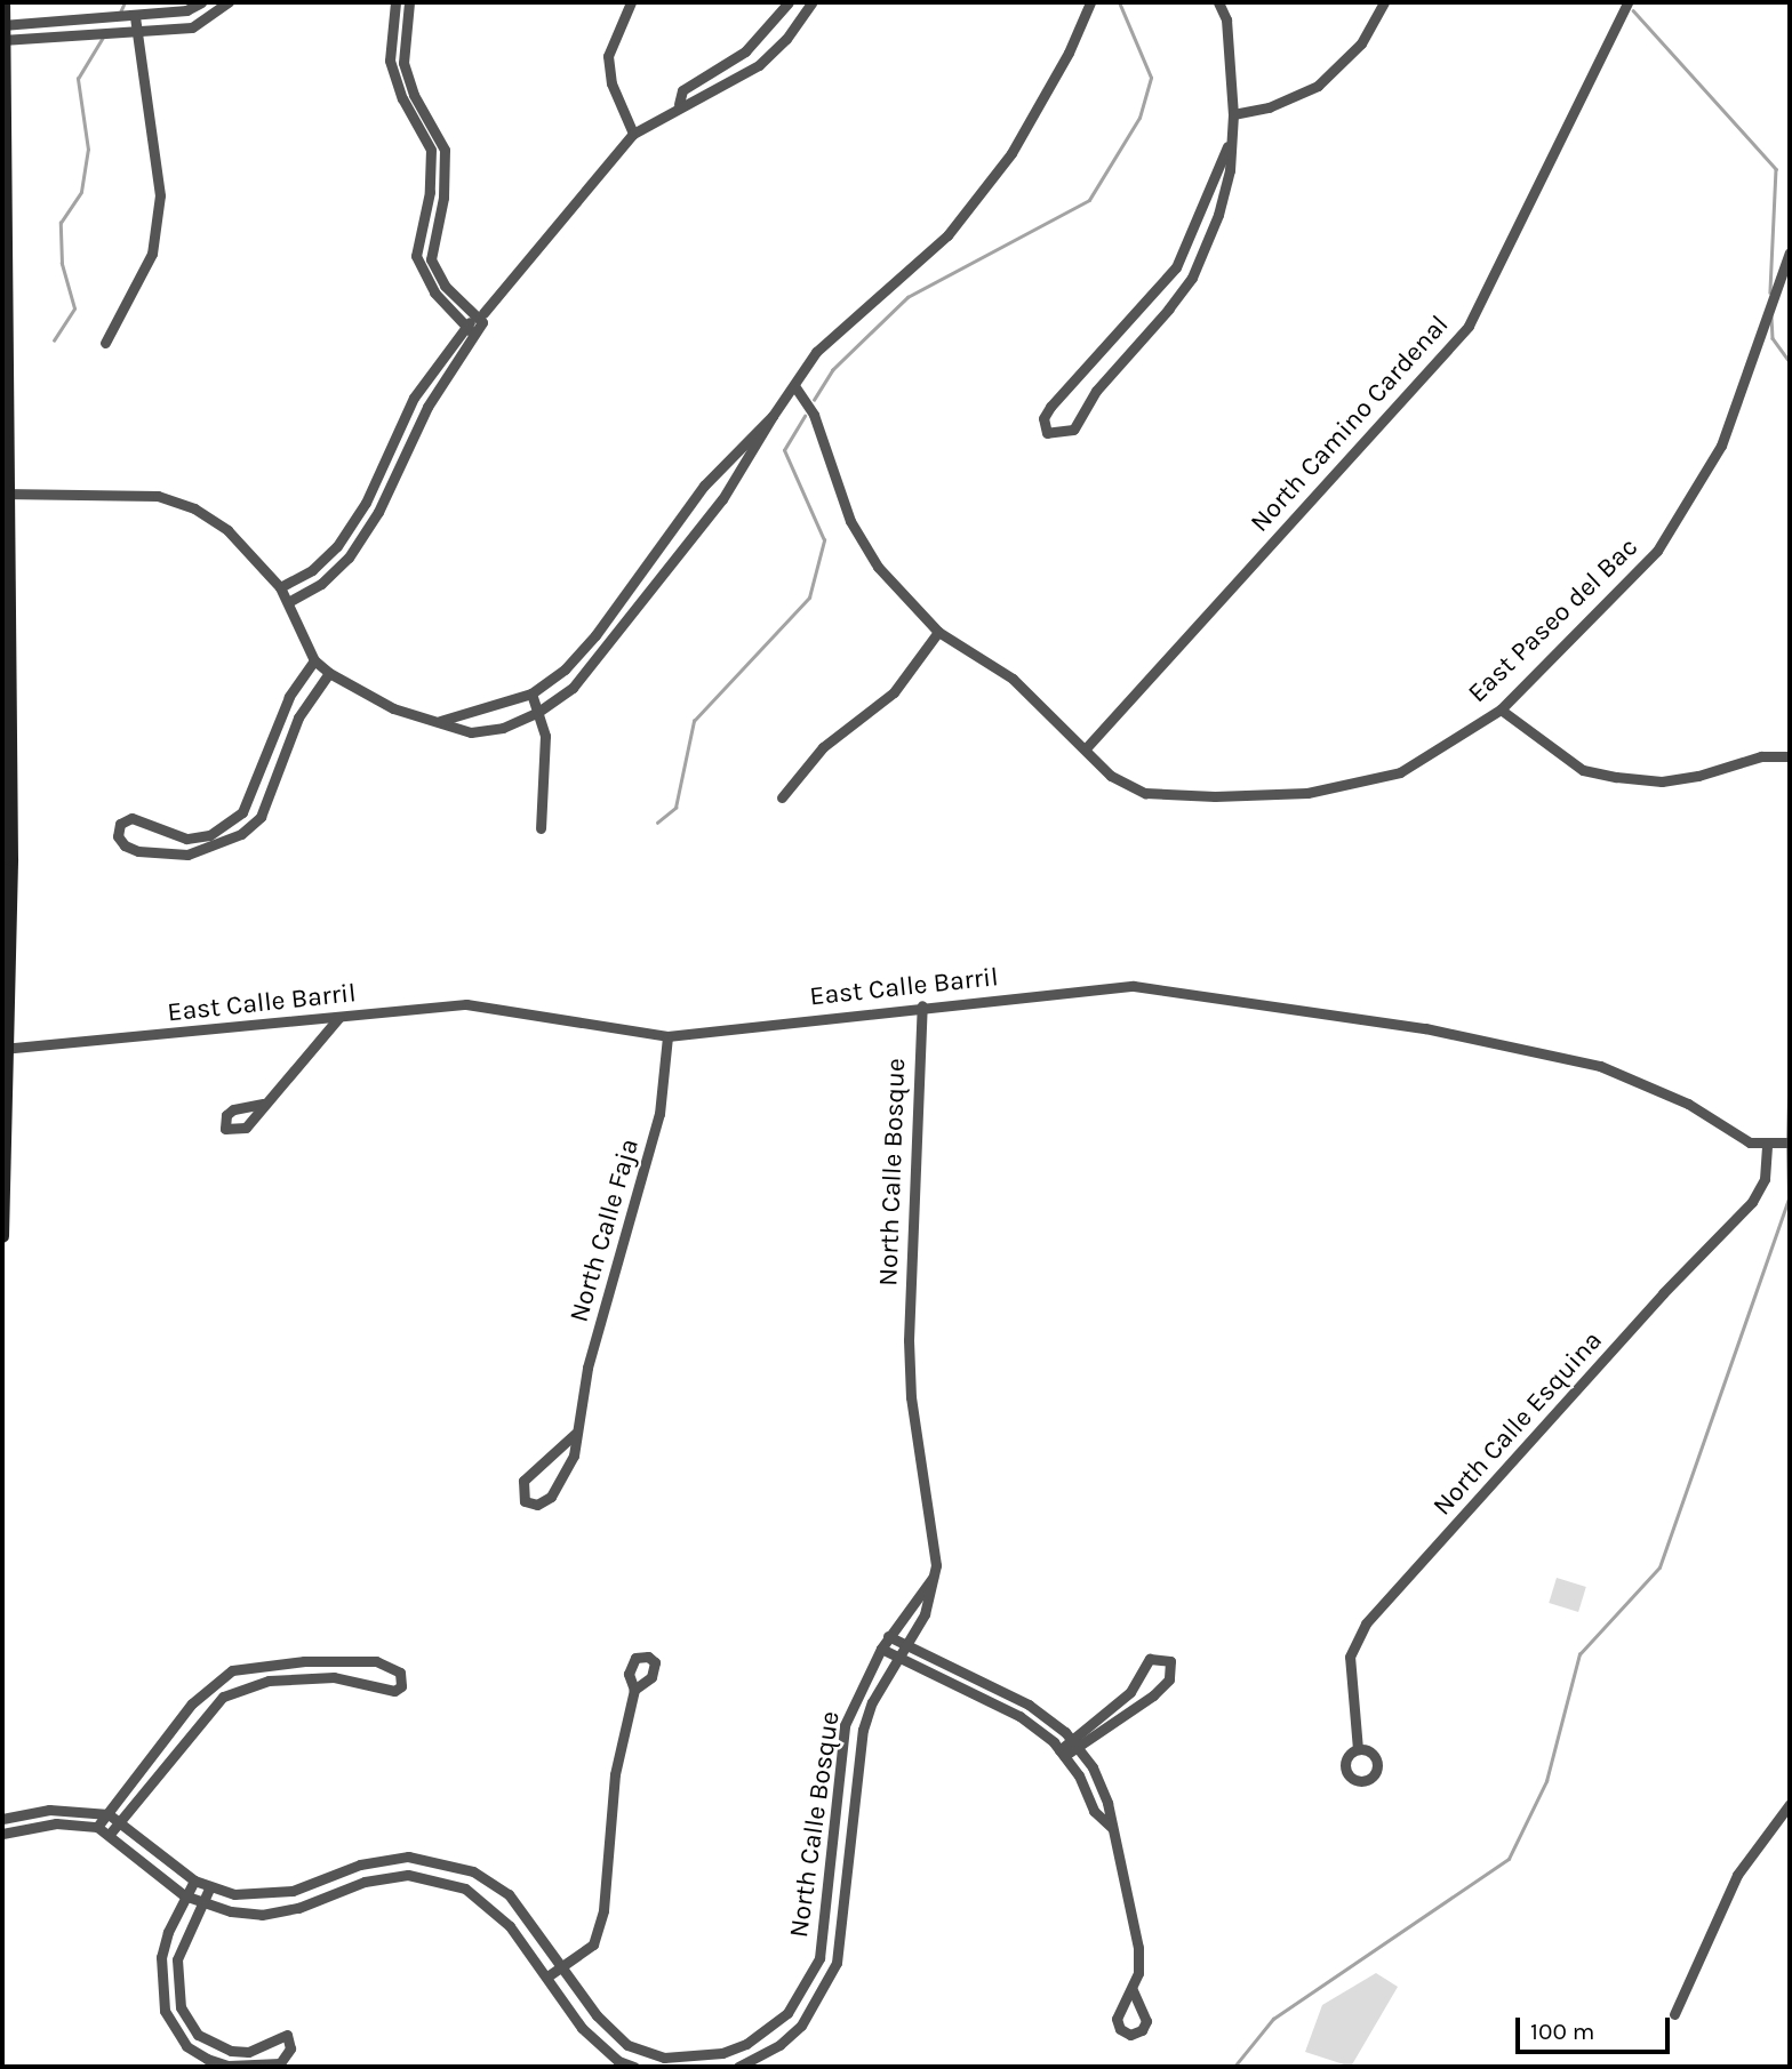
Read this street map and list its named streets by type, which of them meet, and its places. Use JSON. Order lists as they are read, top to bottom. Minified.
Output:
{"streets":{"street":["North Camino Cardenal","East Paseo del Bac","East Calle Barril","North Calle Bosque","North Calle Faja","North Calle Esquina"]},"crossings":[["North Camino Cardenal","East Paseo del Bac"],["East Calle Barril","North Calle Bosque"],["East Calle Barril","North Calle Faja"],["East Calle Barril","North Calle Esquina"]],"scale_bar":"100 m"}
